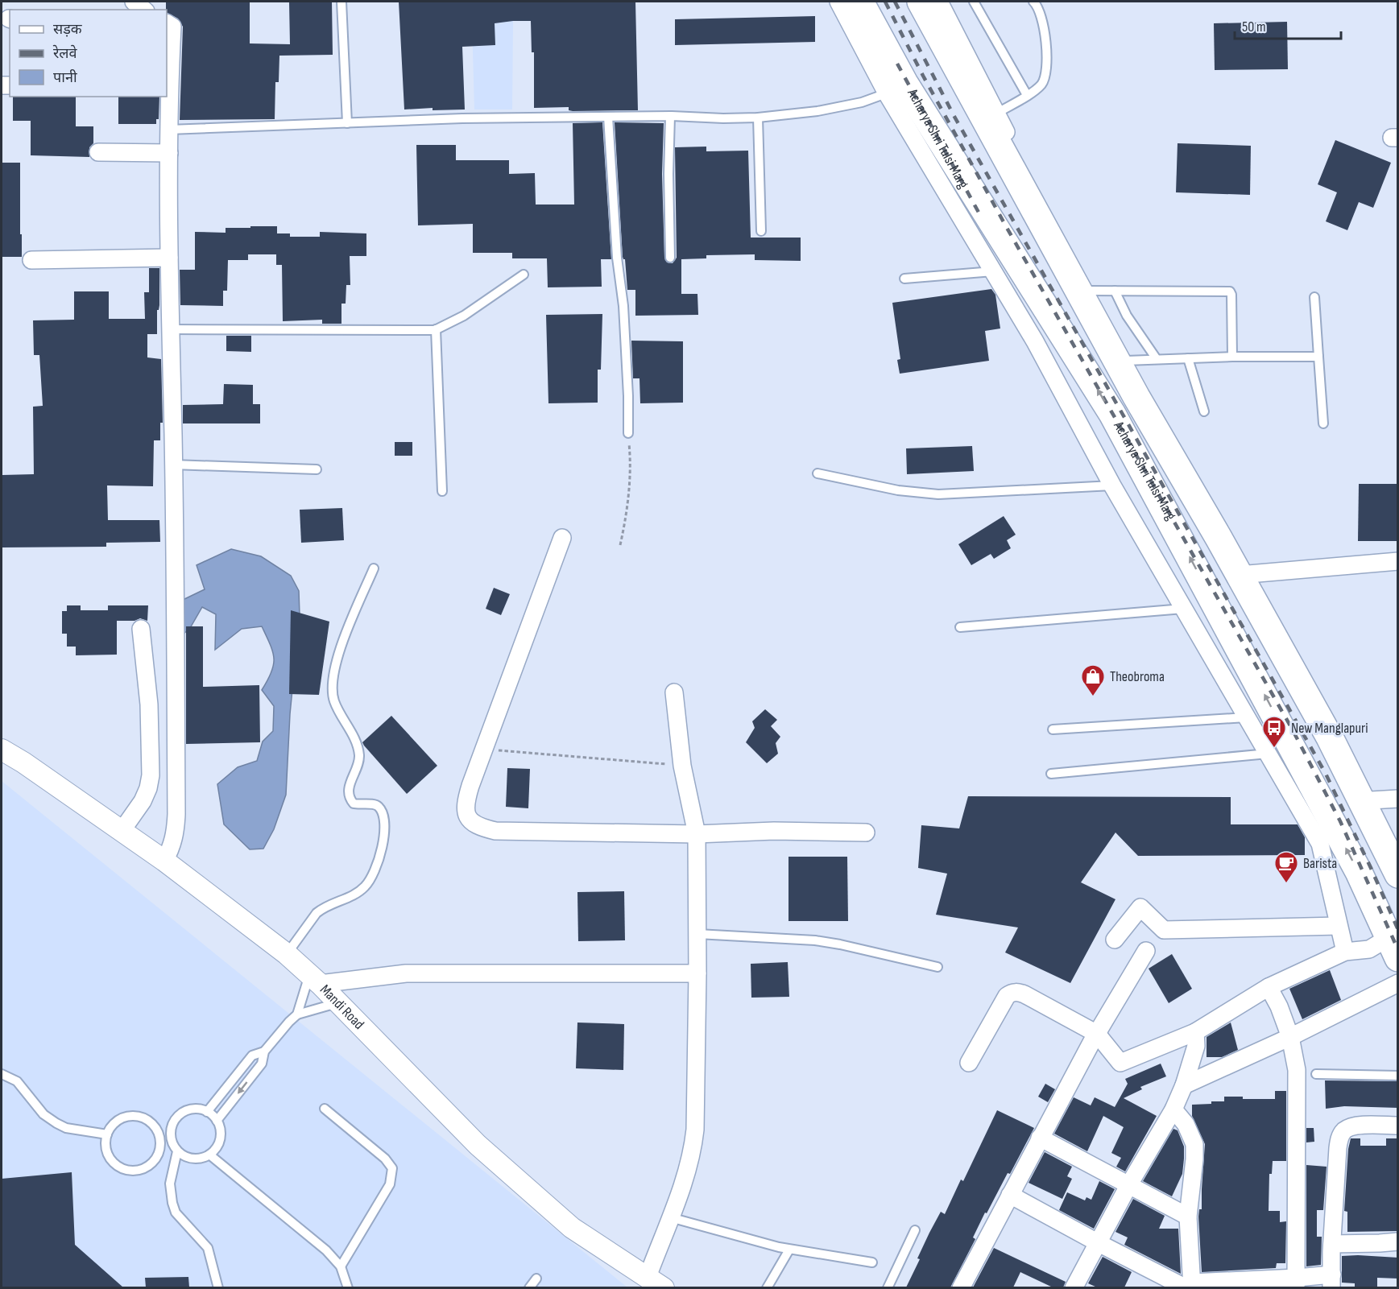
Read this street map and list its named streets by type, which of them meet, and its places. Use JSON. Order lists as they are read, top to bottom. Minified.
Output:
{"streets":{"highway":["Acharya Shri Tulsi Marg"],"street":["Mandi Road"]},"places":{"shop":["Theobroma"],"bus stop":["New Manglapuri"],"cafe":["Barista"]},"legend":["सड़क","रेलवे","पानी"],"scale_bar":"50 m"}
